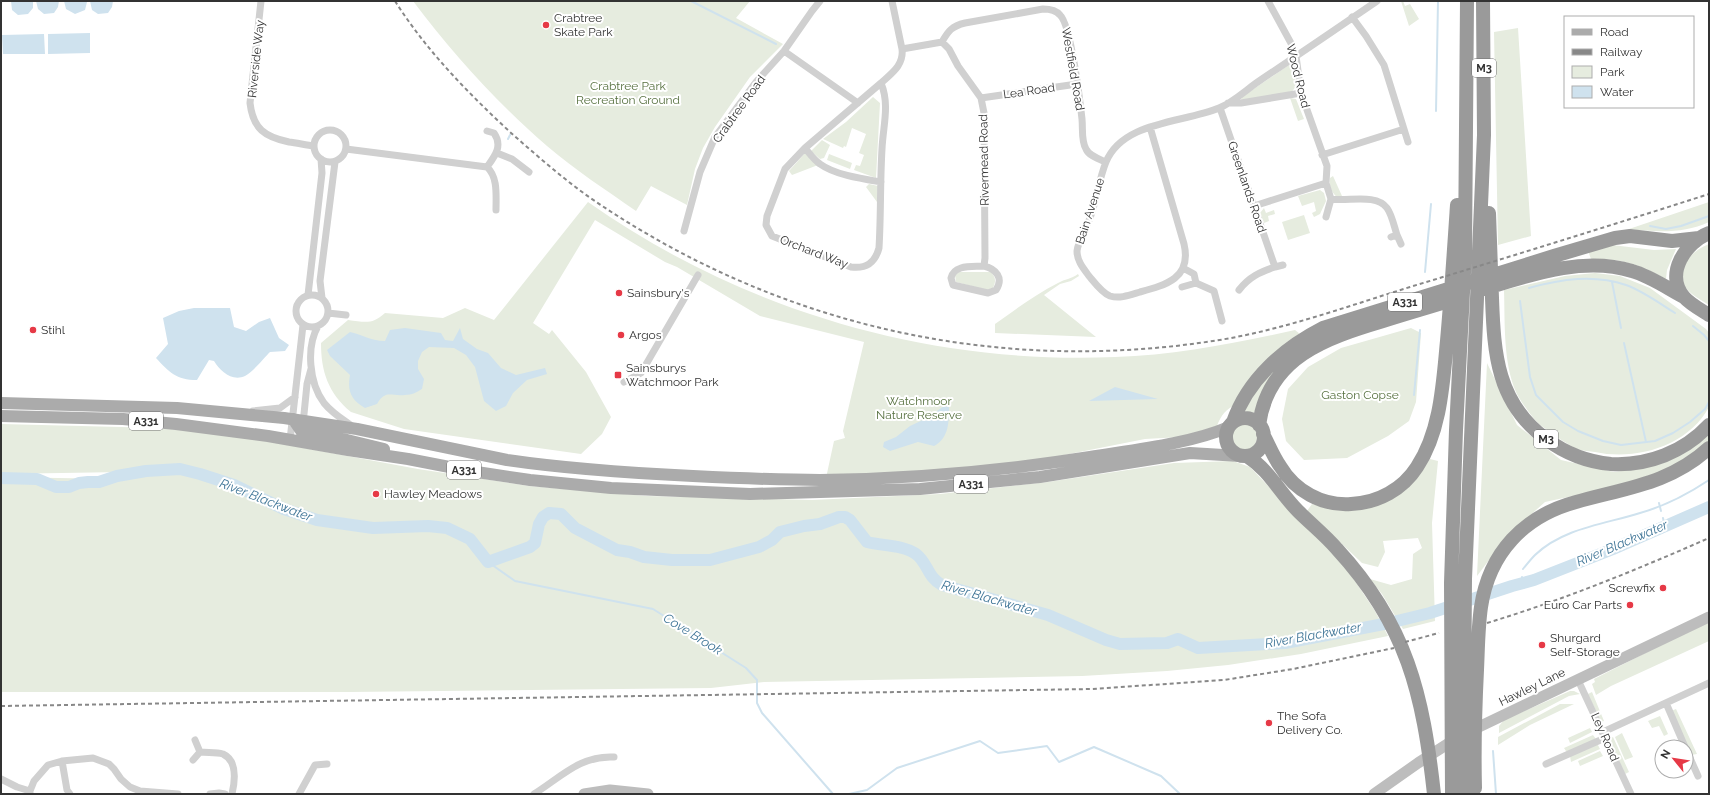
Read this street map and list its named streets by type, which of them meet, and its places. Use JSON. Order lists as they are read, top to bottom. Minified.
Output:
{"streets":{"highway":["M3","A331"],"main road":["Hawley Lane"],"street":["Riverside Way","Westfield Road","Wood Road","Lea Road","Crabtree Road","Rivermead Road","Greenlands Road","Bain Avenue","Orchard Way","Ley Road"]},"crossings":[["M3","A331"],["Westfield Road","Lea Road"],["Westfield Road","Rivermead Road"],["Westfield Road","Bain Avenue"],["Wood Road","Bain Avenue"],["Lea Road","Rivermead Road"],["Greenlands Road","Bain Avenue"],["Hawley Lane","Ley Road"]],"water":["River Blackwater","Cove Brook"],"parks":["Crabtree Park Recreation Ground","Gaston Copse","Watchmoor Nature Reserve"],"places":{"other":["Crabtree Skate Park","Sainsbury's","Stihl","Argos","Hawley Meadows","Screwfix","Euro Car Parts","Shurgard Self-Storage","The Sofa Delivery Co."],"transit":["Sainsburys Watchmoor Park"]},"legend":["Road","Railway","Park","Water"],"north":"top left"}
